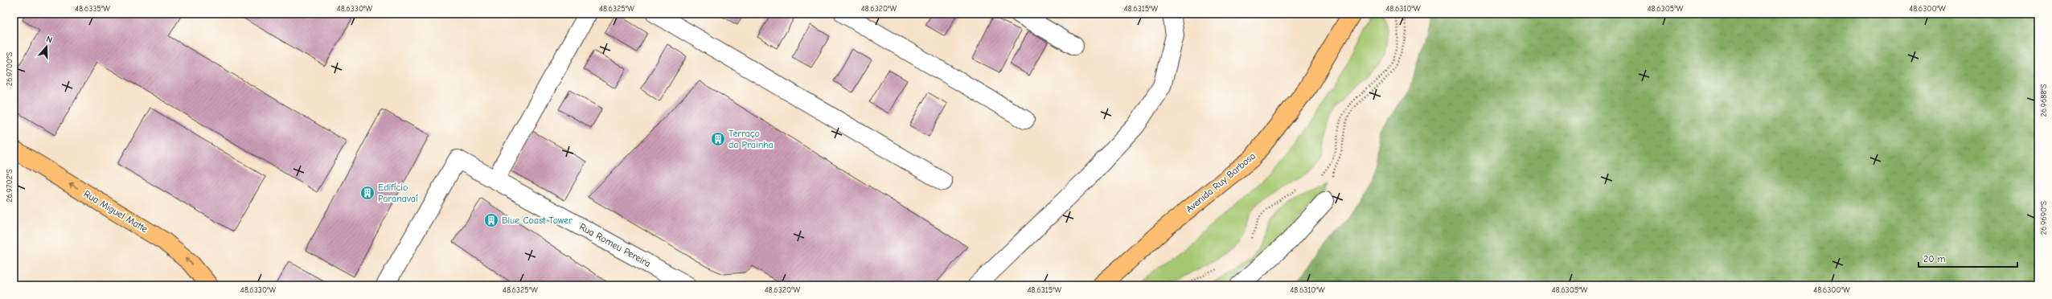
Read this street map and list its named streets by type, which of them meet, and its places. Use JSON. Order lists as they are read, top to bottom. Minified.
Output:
{"streets":{"main road":["Avenida Ruy Barbosa","Rua Miguel Matte"],"street":["Rua Romeu Pereira"]},"one_way":["Rua Miguel Matte"],"places":{"building":["Terraço da Prainha","Edifício Paranavaí","Blue Coast Tower"]},"scale_bar":"20 m","north":"top","coordinates":["48.6335°W","48.6330°W","48.6325°W","48.6320°W","48.6315°W","48.6310°W","48.6305°W","48.6300°W","26.9700°S","26.9688°S","26.9702°S","26.9690°S"]}
